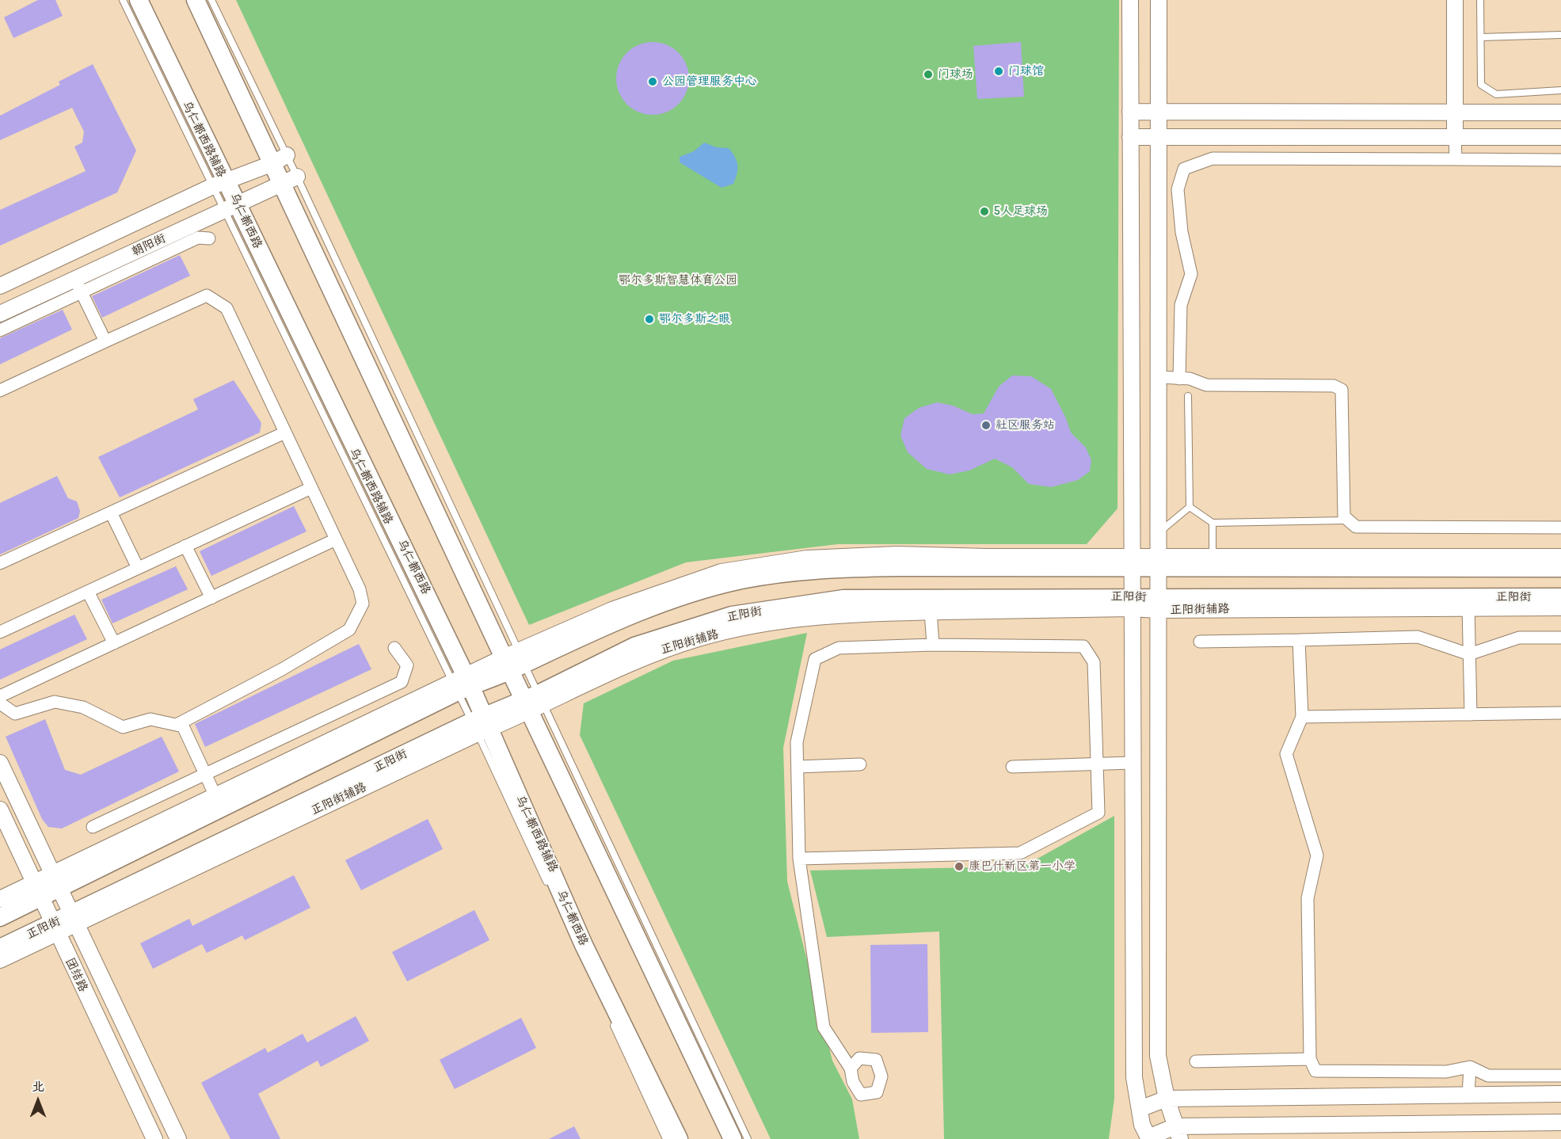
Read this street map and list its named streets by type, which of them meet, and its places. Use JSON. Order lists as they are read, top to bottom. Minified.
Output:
{"streets":{"main road":["乌仁都西路","正阳街"],"street":["朝阳街","正阳街辅路","团结路"],"lane":["乌仁都西路辅路"]},"crossings":[["乌仁都西路辅路","乌仁都西路"],["乌仁都西路辅路","正阳街"],["乌仁都西路","朝阳街"],["乌仁都西路","正阳街"],["正阳街","正阳街辅路"],["正阳街","团结路"]],"parks":["鄂尔多斯智慧体育公园"],"places":["门球馆","门球场","公园管理服务中心","5人足球场","鄂尔多斯之眼","社区服务站","康巴什新区第一小学"],"north":"top"}
